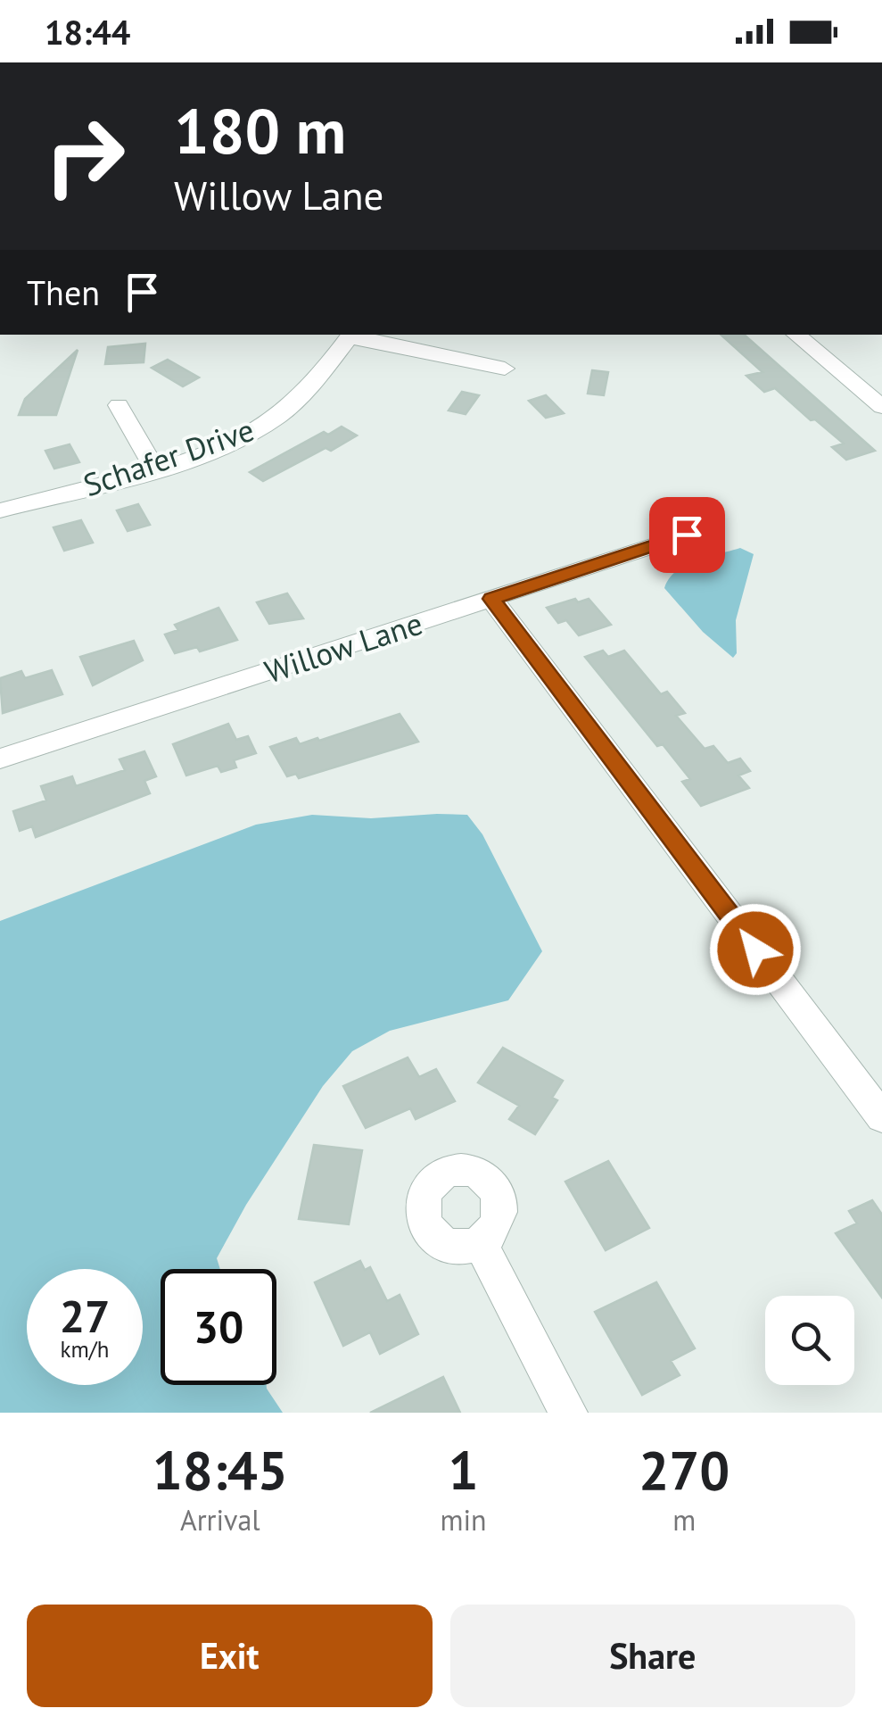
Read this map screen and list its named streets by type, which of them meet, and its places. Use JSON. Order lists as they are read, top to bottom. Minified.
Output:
{"streets":{"street":["Schafer Drive","Willow Lane"]},"page":{"status":"18:44","turn":["180 m","Willow Lane"],"then":"Then","speed":"27 km/h","limit":"30","eta":["18:45","Arrival","1","min","270","m"],"buttons":["Exit","Share"]}}
